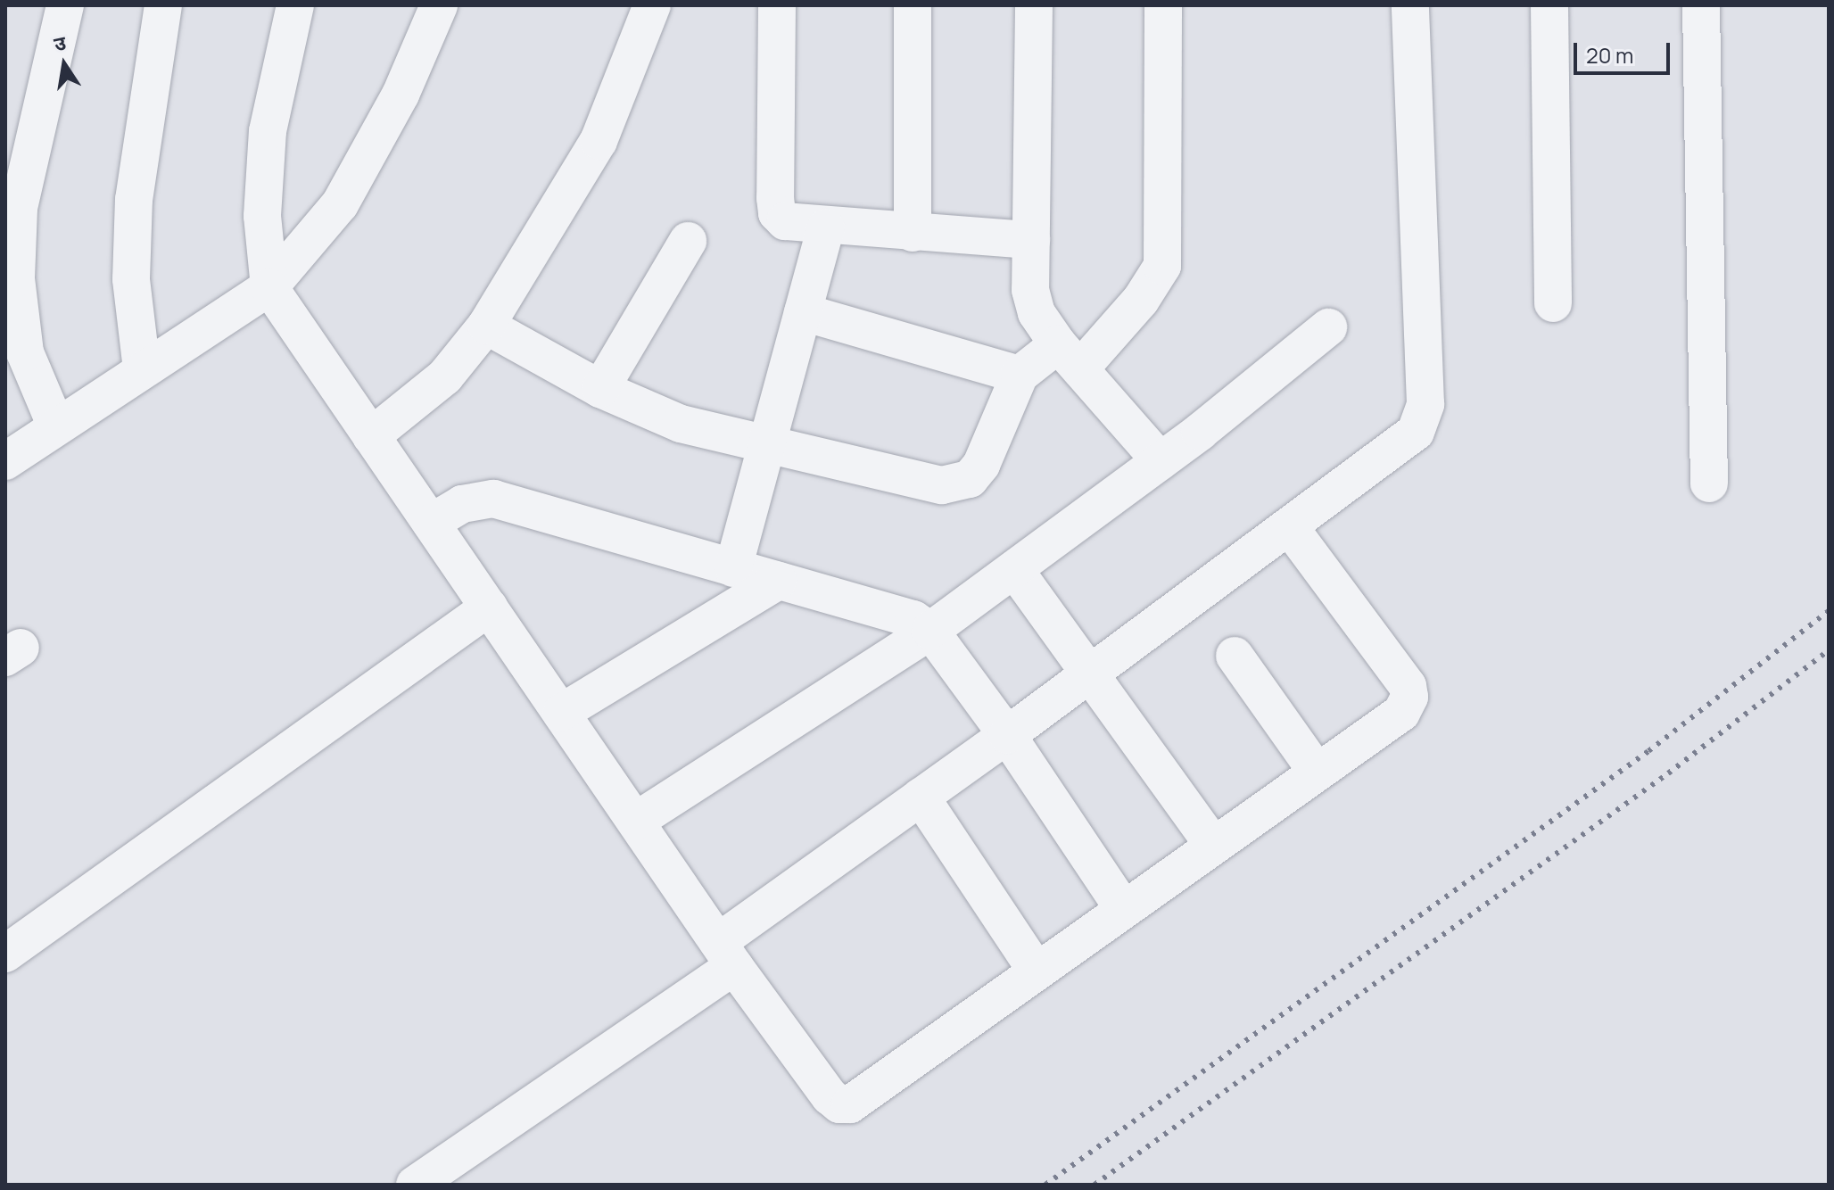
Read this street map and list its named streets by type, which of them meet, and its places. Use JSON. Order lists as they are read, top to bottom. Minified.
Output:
{"scale_bar":"20 m","north":"top"}
